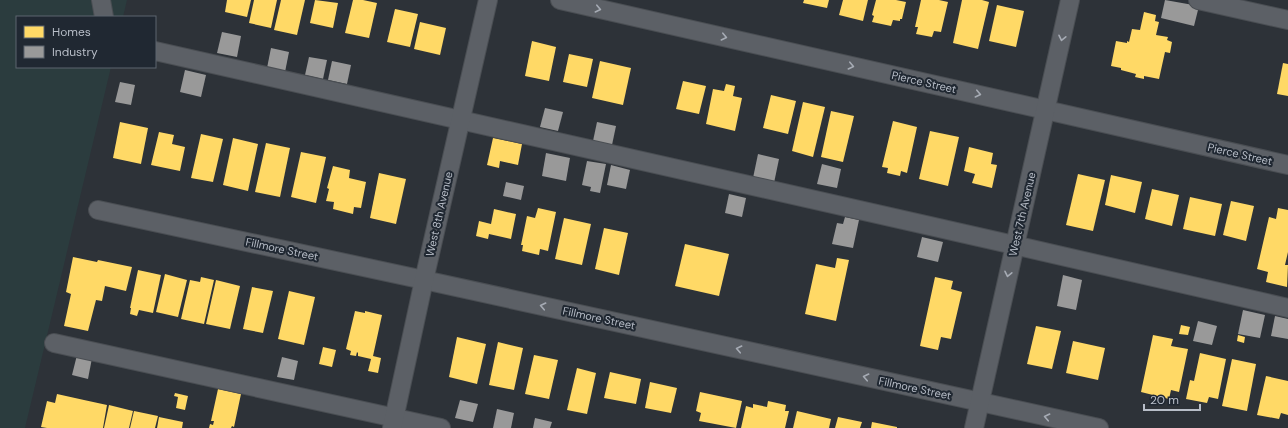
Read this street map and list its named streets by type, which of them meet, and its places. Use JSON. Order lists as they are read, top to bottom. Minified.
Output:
{"streets":{"street":["Pierce Street","West 8th Avenue","West 7th Avenue","Fillmore Street"]},"crossings":[["Pierce Street","West 7th Avenue"],["West 8th Avenue","Fillmore Street"],["West 7th Avenue","Fillmore Street"]],"one_way":["West 7th Avenue"],"legend":["Homes","Industry"],"scale_bar":"20 m"}
